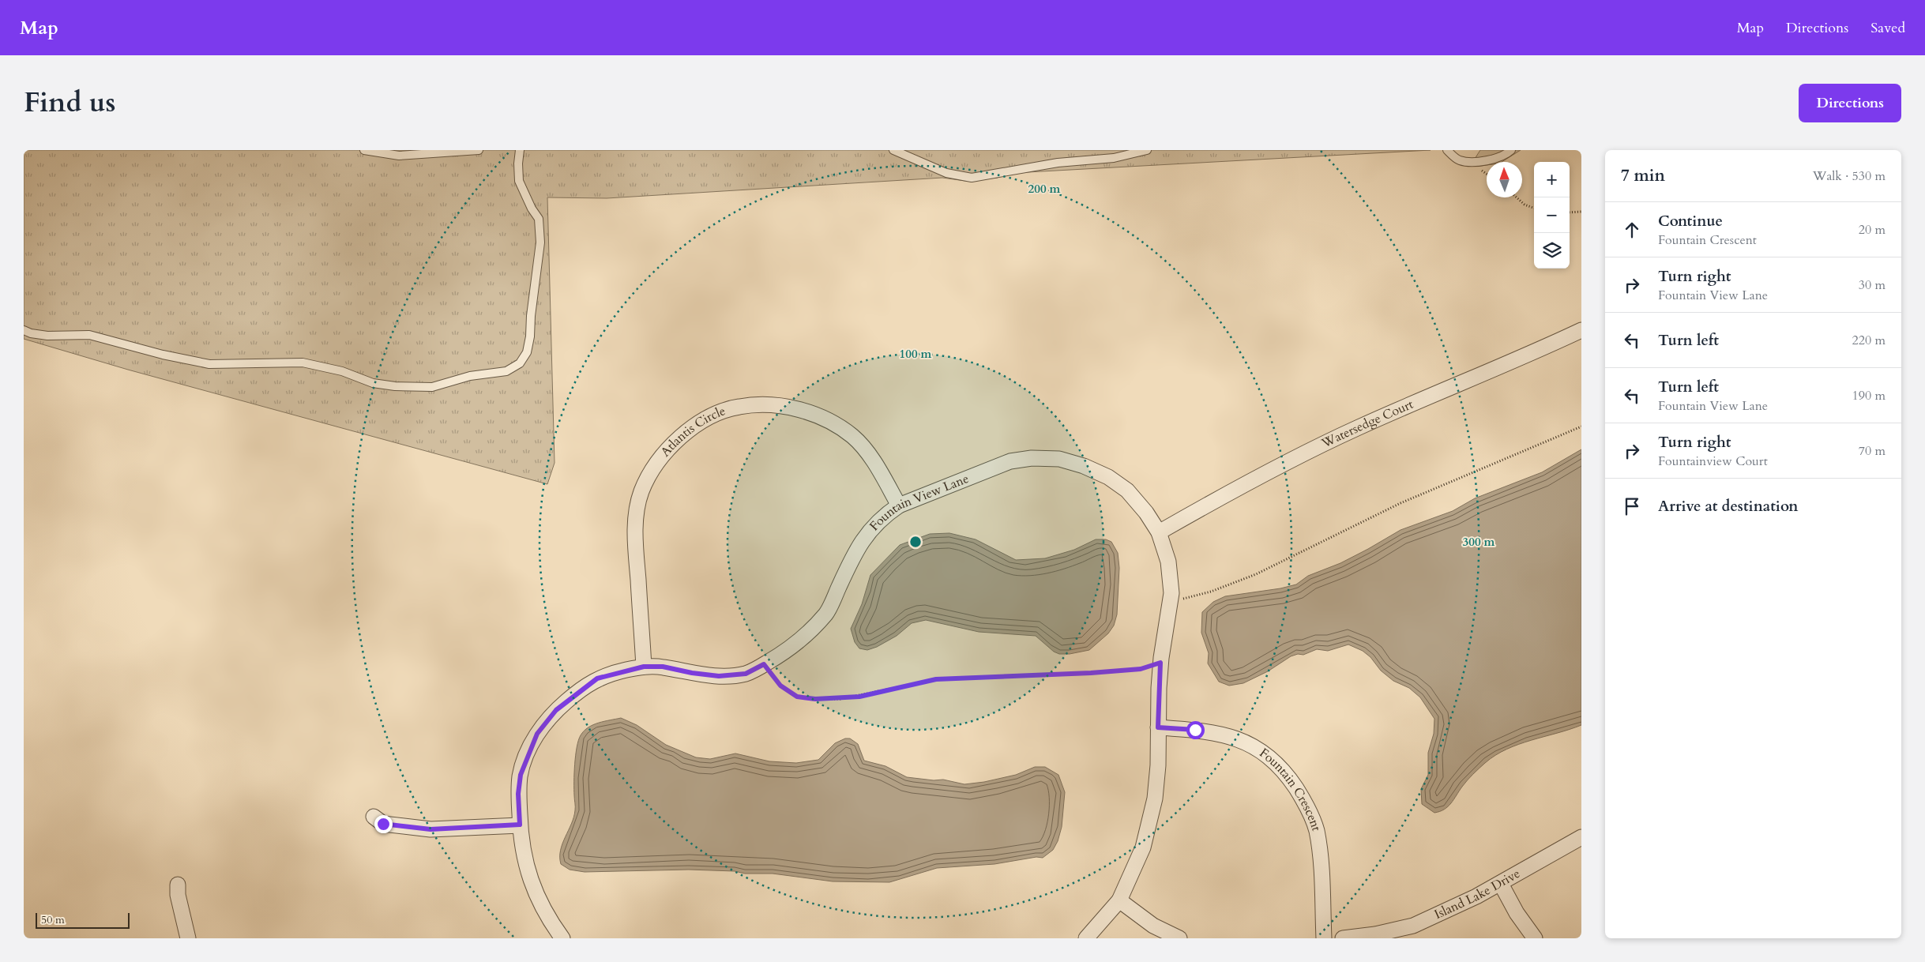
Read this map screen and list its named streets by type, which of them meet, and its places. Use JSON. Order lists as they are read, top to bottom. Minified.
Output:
{"streets":{"street":["Watersedge Court","Atlantis Circle","Fountain View Lane","Fountain Crescent","Island Lake Drive"]},"crossings":[["Watersedge Court","Fountain View Lane"],["Atlantis Circle","Fountain View Lane"],["Fountain View Lane","Fountain Crescent"]],"scale_bar":"50 m","north":"top","page":{"header":"Map","nav":["Map","Directions","Saved"],"title":"Find us","buttons":"Directions","heading":["7 min","Walk · 530 m"],"map_buttons":["+","−"],"list":[["Continue","Fountain Crescent","20 m"],["Turn right","Fountain View Lane","30 m"],["Turn left","220 m"],["Turn left","Fountain View Lane","190 m"],["Turn right","Fountainview Court","70 m"],"Arrive at destination"],"scale":"50 m"},"rings":["200 m","100 m","300 m"]}
